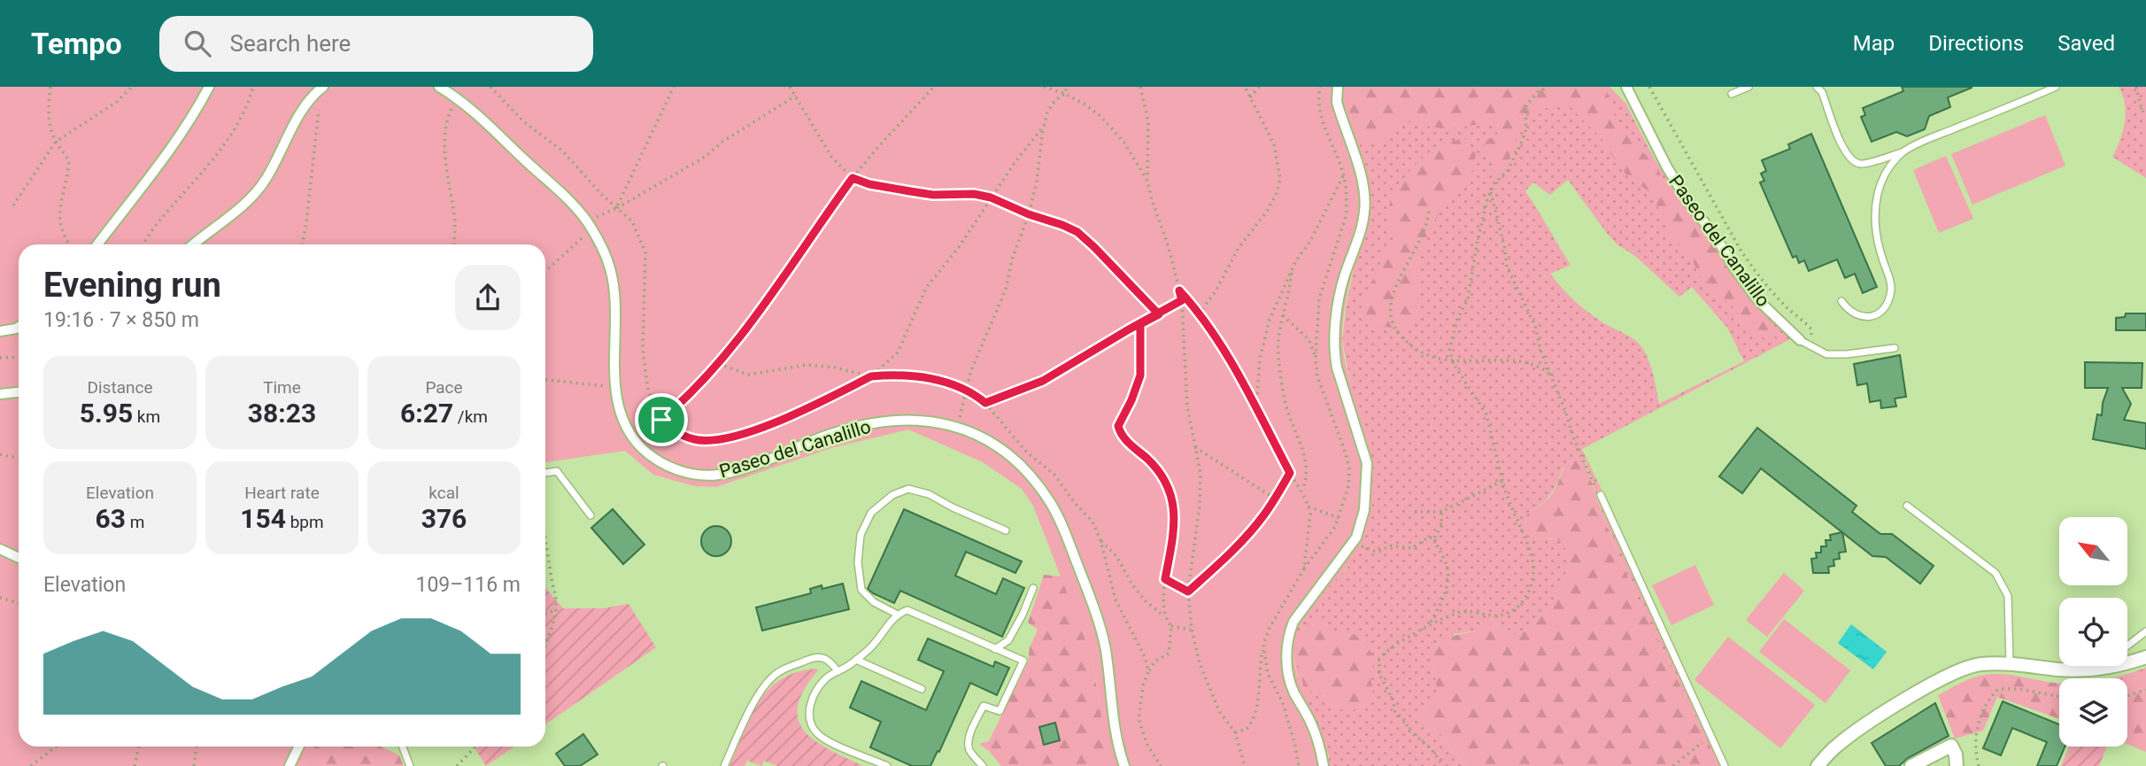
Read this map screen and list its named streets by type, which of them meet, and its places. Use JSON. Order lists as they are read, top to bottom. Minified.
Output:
{"streets":{"street":["Paseo del Canalillo"]},"north":"top left","page":{"header":"Tempo","search":"Search here","nav":["Map","Directions","Saved"],"heading":["Evening run","19:16 · 7 × 850 m"],"stats":[["Distance","5.95 km"],["Time","38:23"],["Pace","6:27 /km"],["Elevation","63 m"],["Heart rate","154 bpm"],["kcal","376"]],"chart":["Elevation","109–116 m"]}}
